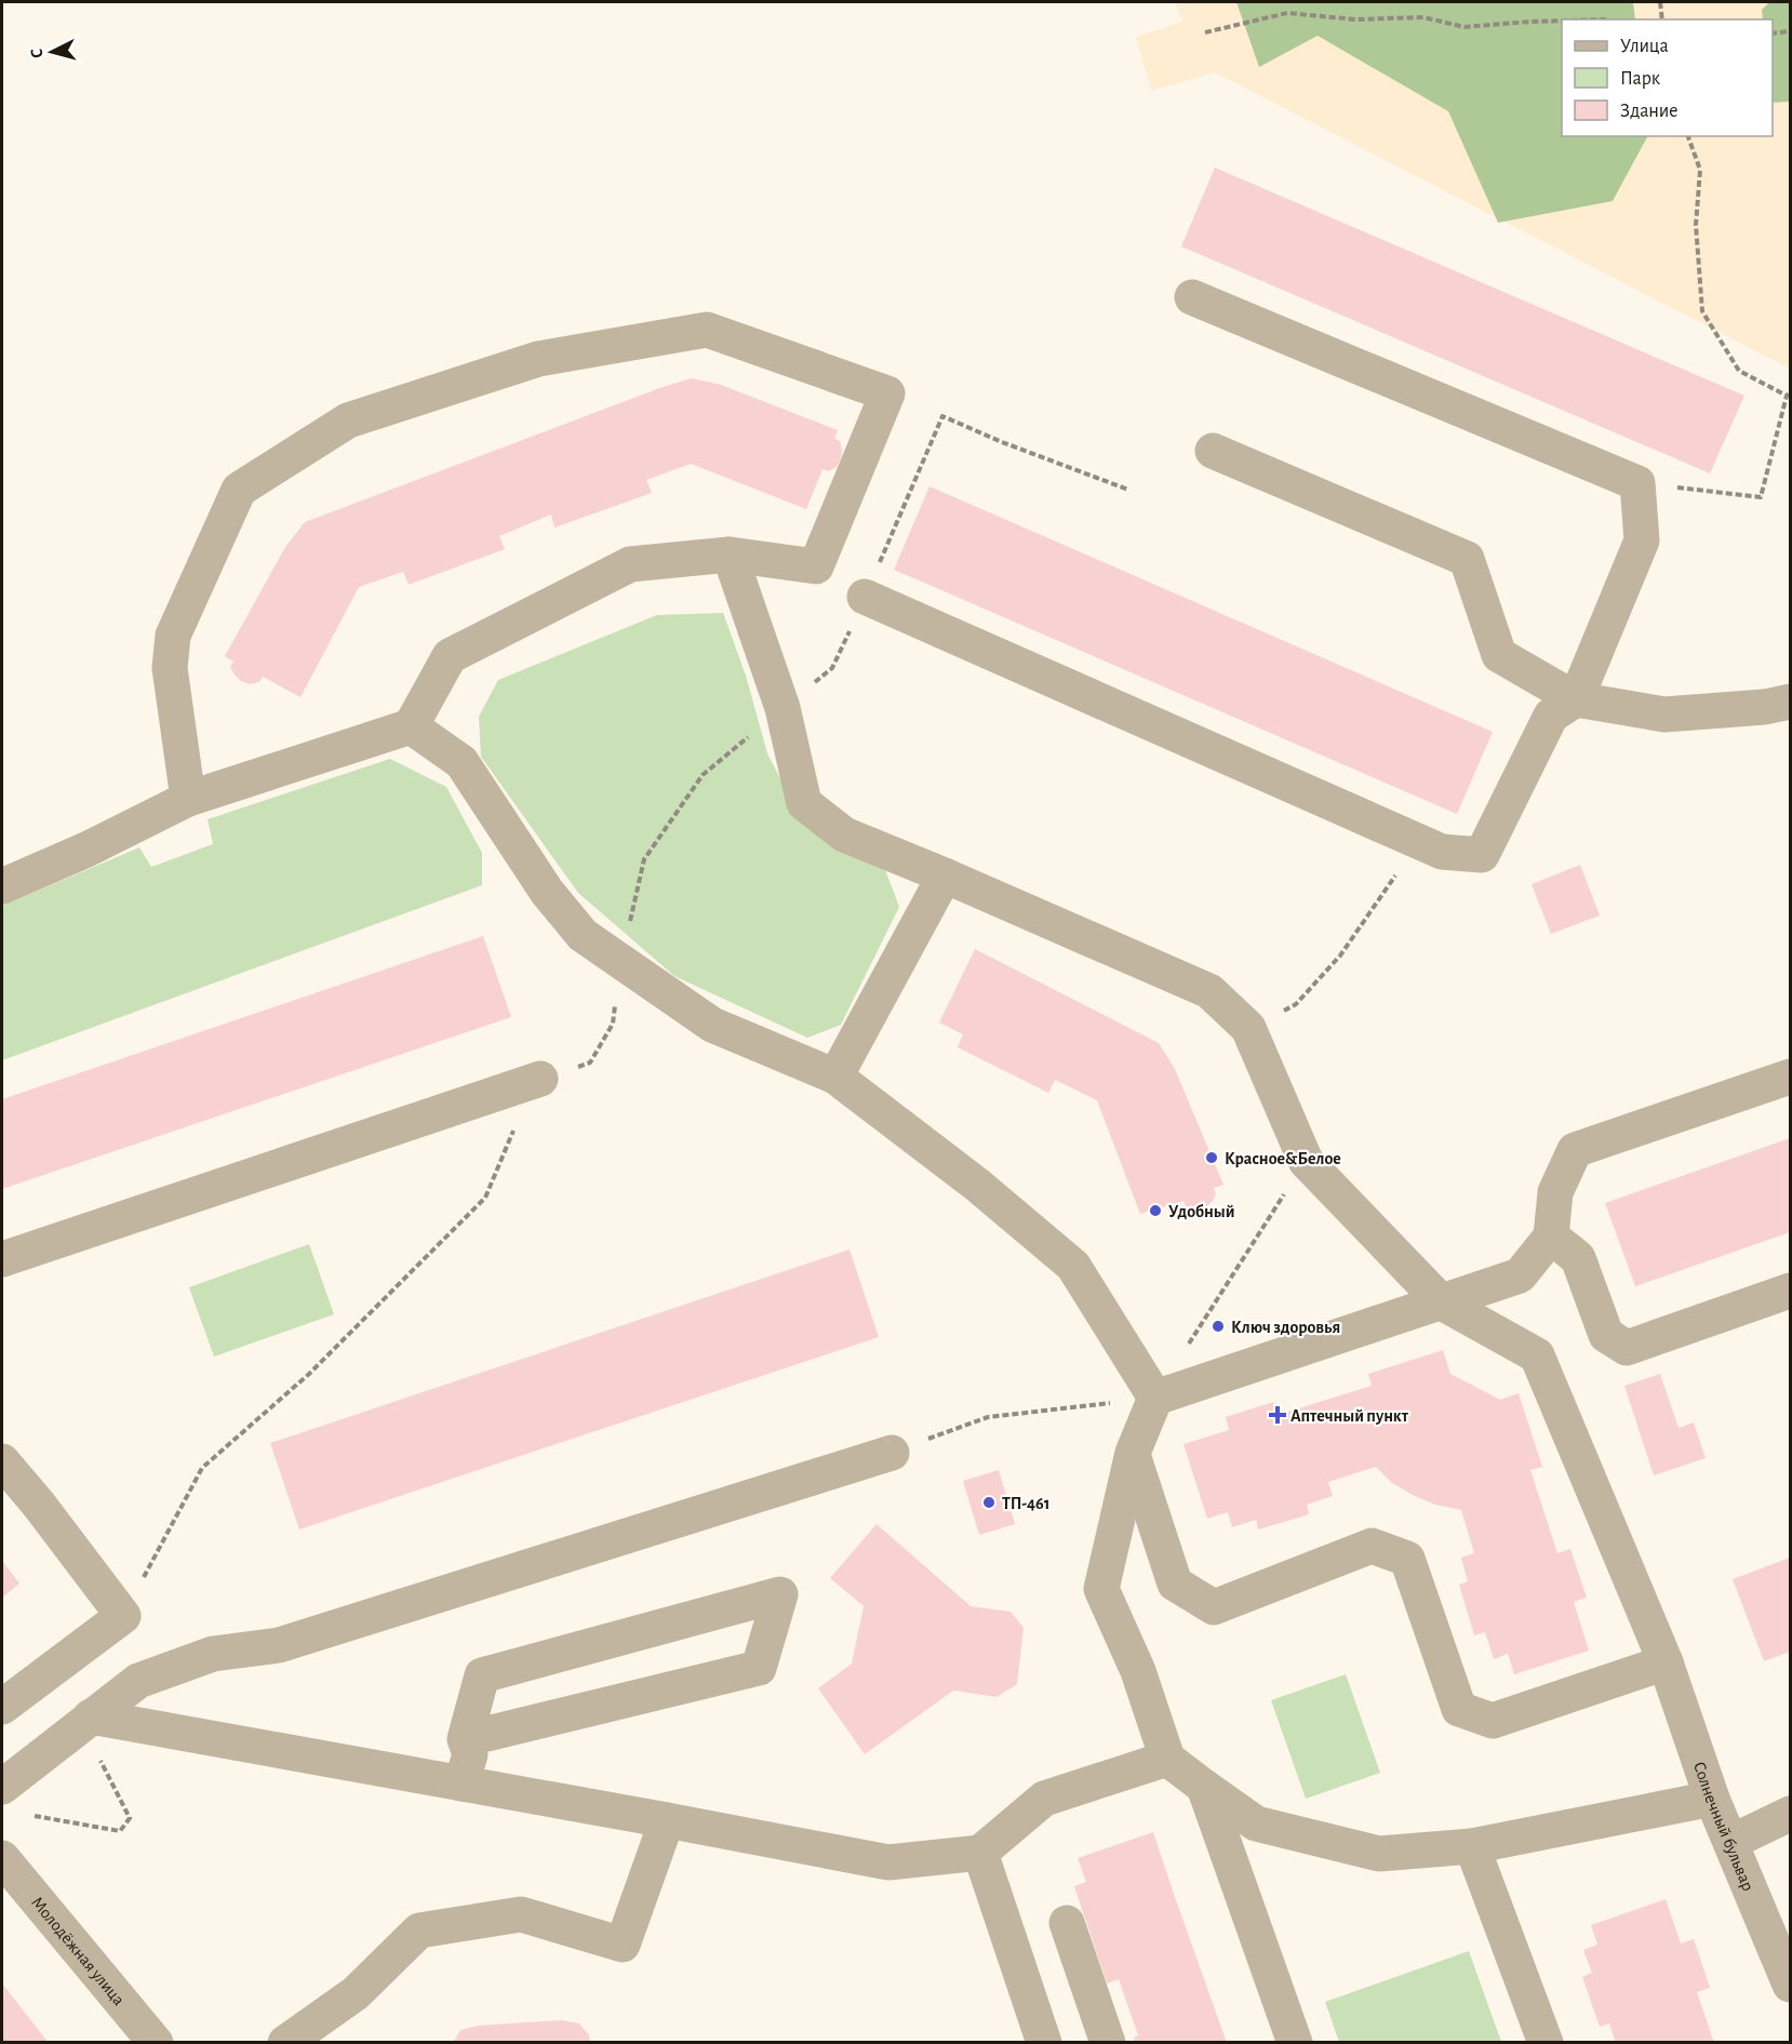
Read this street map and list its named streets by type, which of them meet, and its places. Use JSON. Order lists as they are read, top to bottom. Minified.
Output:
{"streets":{"street":["Солнечный бульвар","Молодёжная улица"]},"places":{"other":["Красное&Белое","Удобный","Ключ здоровья","ТП-461"],"health":["Аптечный пункт"]},"legend":["Улица","Парк","Здание"],"north":"left"}
